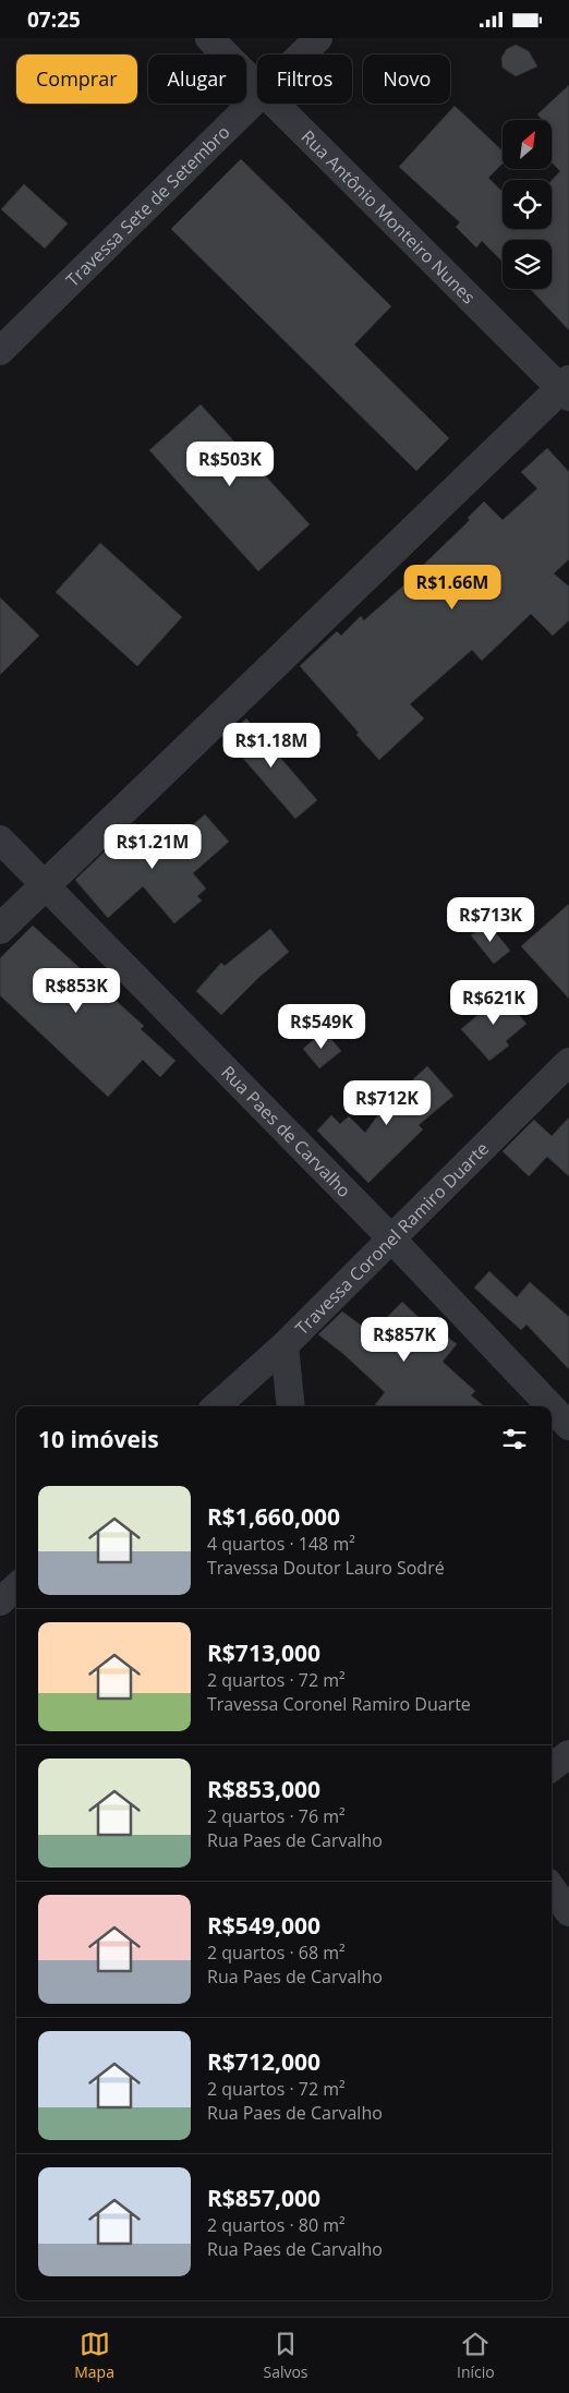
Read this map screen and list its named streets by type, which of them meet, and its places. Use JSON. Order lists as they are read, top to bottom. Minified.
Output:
{"streets":{"street":["Travessa Sete de Setembro","Rua Antônio Monteiro Nunes","Rua Paes de Carvalho","Travessa Coronel Ramiro Duarte"]},"crossings":[["Rua Paes de Carvalho","Travessa Coronel Ramiro Duarte"]],"north":"top right","page":{"status":"07:25","chip":["Comprar","Alugar","Filtros","Novo"],"price":["R$503K","R$1.66M","R$1.18M","R$1.21M","R$713K","R$853K","R$621K","R$549K","R$712K","R$857K"],"heading":"10 imóveis","list":[{"name":"R$1,660,000","note":"4 quartos · 148 m² · Travessa Doutor Lauro Sodré"},{"name":"R$713,000","note":"2 quartos · 72 m² · Travessa Coronel Ramiro Duarte"},{"name":"R$853,000","note":"2 quartos · 76 m² · Rua Paes de Carvalho"},{"name":"R$549,000","note":"2 quartos · 68 m² · Rua Paes de Carvalho"},{"name":"R$712,000","note":"2 quartos · 72 m² · Rua Paes de Carvalho"},{"name":"R$857,000","note":"2 quartos · 80 m² · Rua Paes de Carvalho"}],"tabs":["Mapa","Salvos","Início"]}}
